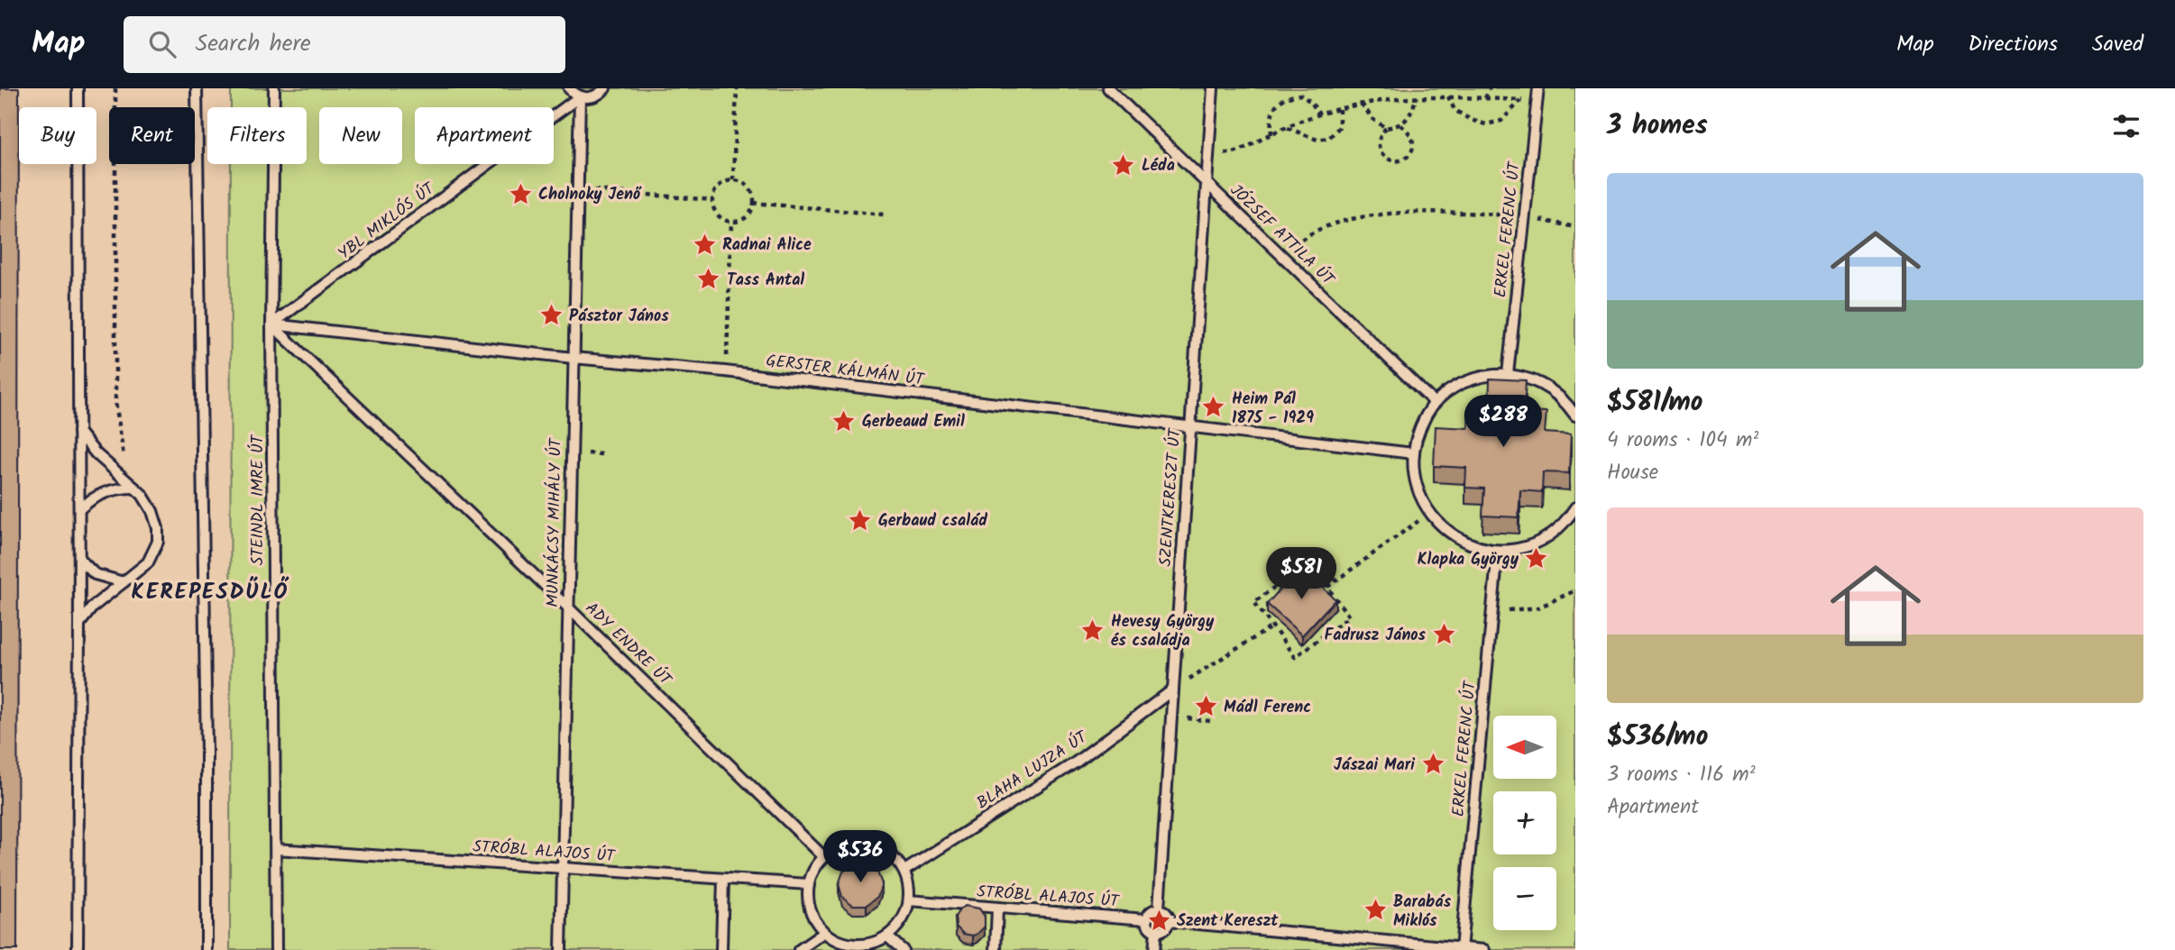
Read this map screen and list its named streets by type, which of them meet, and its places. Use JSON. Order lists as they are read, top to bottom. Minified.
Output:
{"streets":{"lane":["YBL MIKLÓS ÚT","ERKEL FERENC ÚT","JÓZSEF ATTILA ÚT","GERSTER KÁLMÁN ÚT","SZENTKERESZT ÚT","STEINDL IMRE ÚT","MUNKÁCSY MIHÁLY ÚT","ADY ENDRE ÚT","BLAHA LUJZA ÚT","STRÓBL ALAJOS ÚT"]},"crossings":[["YBL MIKLÓS ÚT","GERSTER KÁLMÁN ÚT"],["YBL MIKLÓS ÚT","STEINDL IMRE ÚT"],["YBL MIKLÓS ÚT","MUNKÁCSY MIHÁLY ÚT"],["YBL MIKLÓS ÚT","ADY ENDRE ÚT"],["JÓZSEF ATTILA ÚT","SZENTKERESZT ÚT"],["GERSTER KÁLMÁN ÚT","SZENTKERESZT ÚT"],["GERSTER KÁLMÁN ÚT","STEINDL IMRE ÚT"],["GERSTER KÁLMÁN ÚT","MUNKÁCSY MIHÁLY ÚT"],["GERSTER KÁLMÁN ÚT","ADY ENDRE ÚT"],["SZENTKERESZT ÚT","BLAHA LUJZA ÚT"],["SZENTKERESZT ÚT","STRÓBL ALAJOS ÚT"],["STEINDL IMRE ÚT","ADY ENDRE ÚT"],["STEINDL IMRE ÚT","STRÓBL ALAJOS ÚT"],["MUNKÁCSY MIHÁLY ÚT","ADY ENDRE ÚT"],["MUNKÁCSY MIHÁLY ÚT","STRÓBL ALAJOS ÚT"],["ADY ENDRE ÚT","BLAHA LUJZA ÚT"],["ADY ENDRE ÚT","STRÓBL ALAJOS ÚT"],["BLAHA LUJZA ÚT","STRÓBL ALAJOS ÚT"]],"districts":["KEREPESDŰLŐ"],"places":{"place":["Léda","Cholnoky Jenő","Radnai Alice","Tass Antal","Pásztor János","Heim Pál 1875 - 1929","Gerbeaud Emil","Gerbaud család","Klapka György","Hevesy György és családja","Fadrusz János","Mádl Ferenc","Jászai Mari","Barabás Miklós","Szent Kereszt"]},"north":"left","page":{"header":"Map","search":"Search here","nav":["Map","Directions","Saved"],"heading":"3 homes","chip":["Buy","Rent","Filters","New","Apartment"],"list":[{"name":"$581/mo","note":"4 rooms · 104 m² · House"},{"name":"$536/mo","note":"3 rooms · 116 m² · Apartment"}],"price":["$288","$581","$536"],"map_buttons":["+","−"]}}
